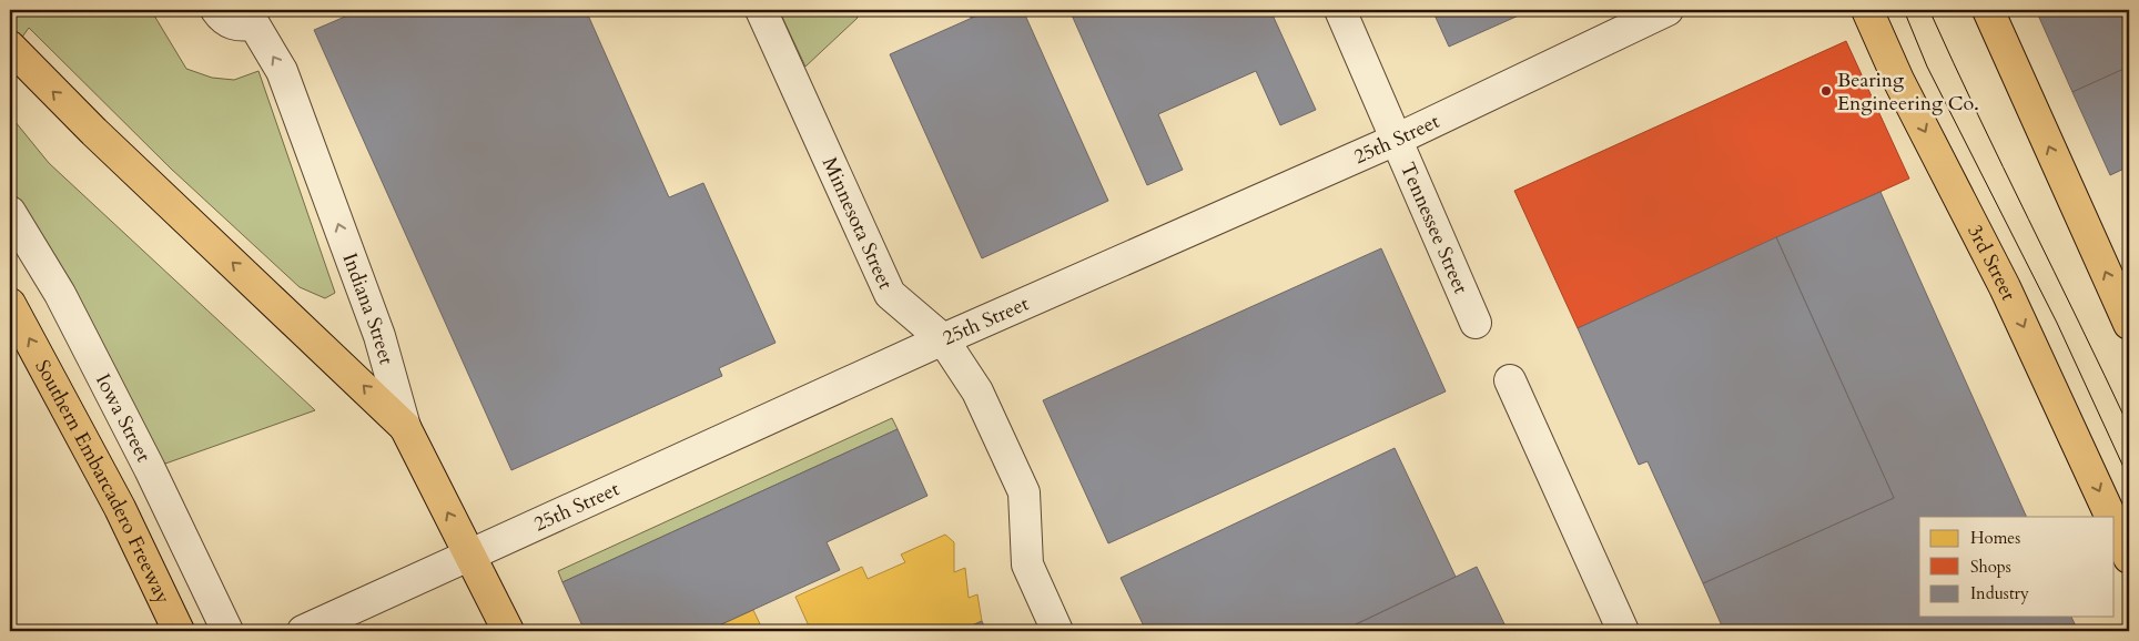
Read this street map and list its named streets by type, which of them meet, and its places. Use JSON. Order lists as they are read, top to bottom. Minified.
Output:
{"streets":{"main road":["3rd Street","Indiana Street","Southern Embarcadero Freeway"],"street":["25th Street","Minnesota Street","Tennessee Street","Iowa Street"]},"crossings":[["25th Street","Minnesota Street"],["25th Street","Tennessee Street"],["25th Street","Indiana Street"]],"one_way":["Indiana Street"],"places":["Bearing Engineering Co."],"legend":["Homes","Shops","Industry"]}
